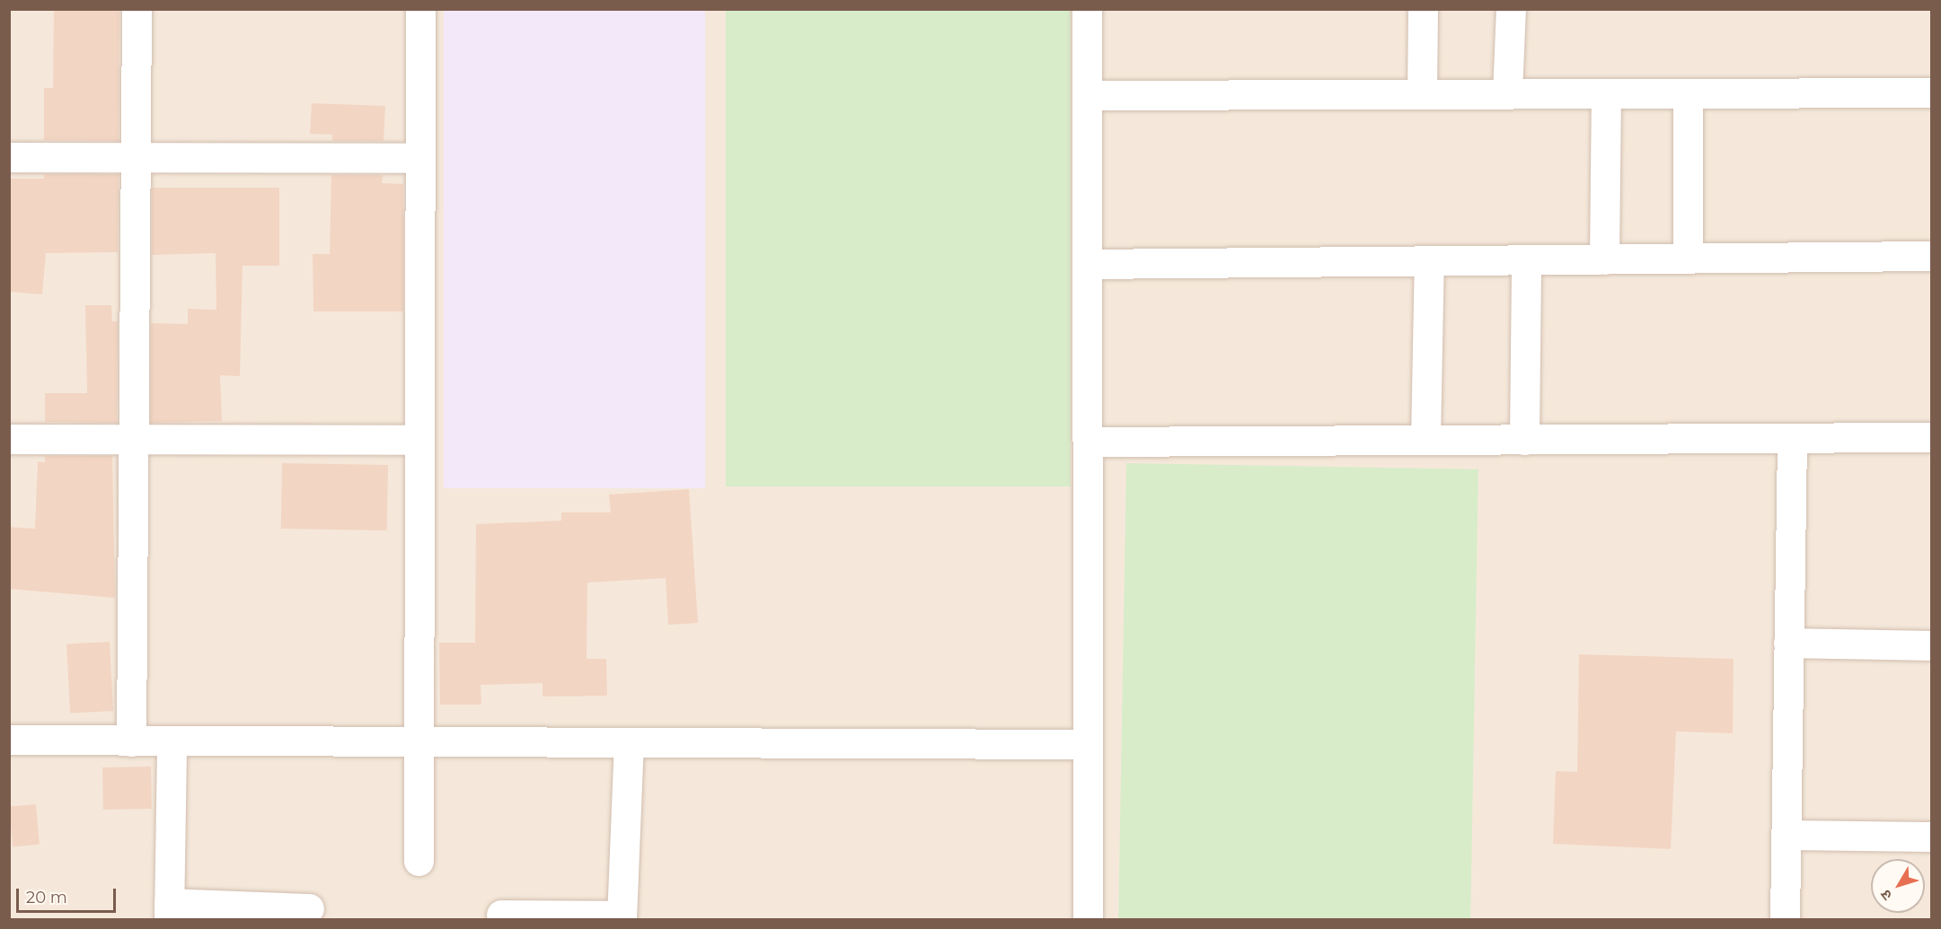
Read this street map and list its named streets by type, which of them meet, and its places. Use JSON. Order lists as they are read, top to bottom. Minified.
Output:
{"scale_bar":"20 m","north":"bottom left"}
